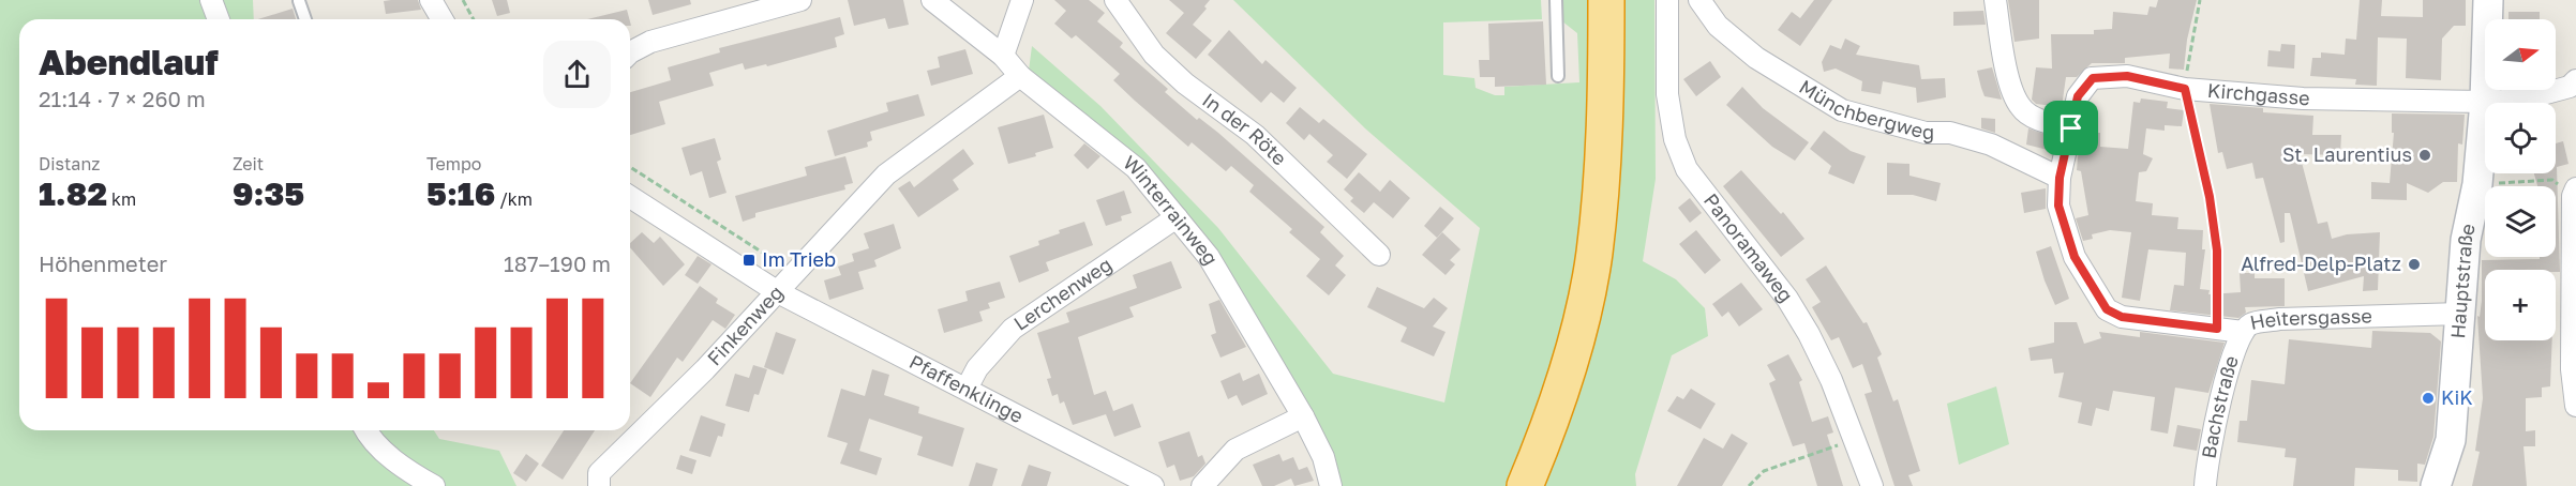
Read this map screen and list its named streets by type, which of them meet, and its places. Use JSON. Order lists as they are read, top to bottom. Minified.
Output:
{"streets":{"main road":["Hauptstraße"],"street":["Kirchgasse","Münchbergweg","In der Röte","Winterrainweg","Panoramaweg","Lerchenweg","Heitersgasse","Finkenweg","Pfaffenklinge","Bachstraße"]},"crossings":[["Kirchgasse","Hauptstraße"],["Kirchgasse","Heitersgasse"],["Münchbergweg","Heitersgasse"],["Winterrainweg","Lerchenweg"],["Winterrainweg","Finkenweg"],["Hauptstraße","Heitersgasse"],["Lerchenweg","Pfaffenklinge"],["Heitersgasse","Bachstraße"],["Finkenweg","Pfaffenklinge"]],"places":{"other":["St. Laurentius","Alfred-Delp-Platz","KiK"],"transit":["Im Trieb"]},"north":"right","page":{"map_buttons":"+","heading":["Abendlauf","21:14 · 7 × 260 m"],"stats":[["Distanz","1.82 km"],["Zeit","9:35"],["Tempo","5:16 /km"]],"chart":["Höhenmeter","187–190 m"]}}
